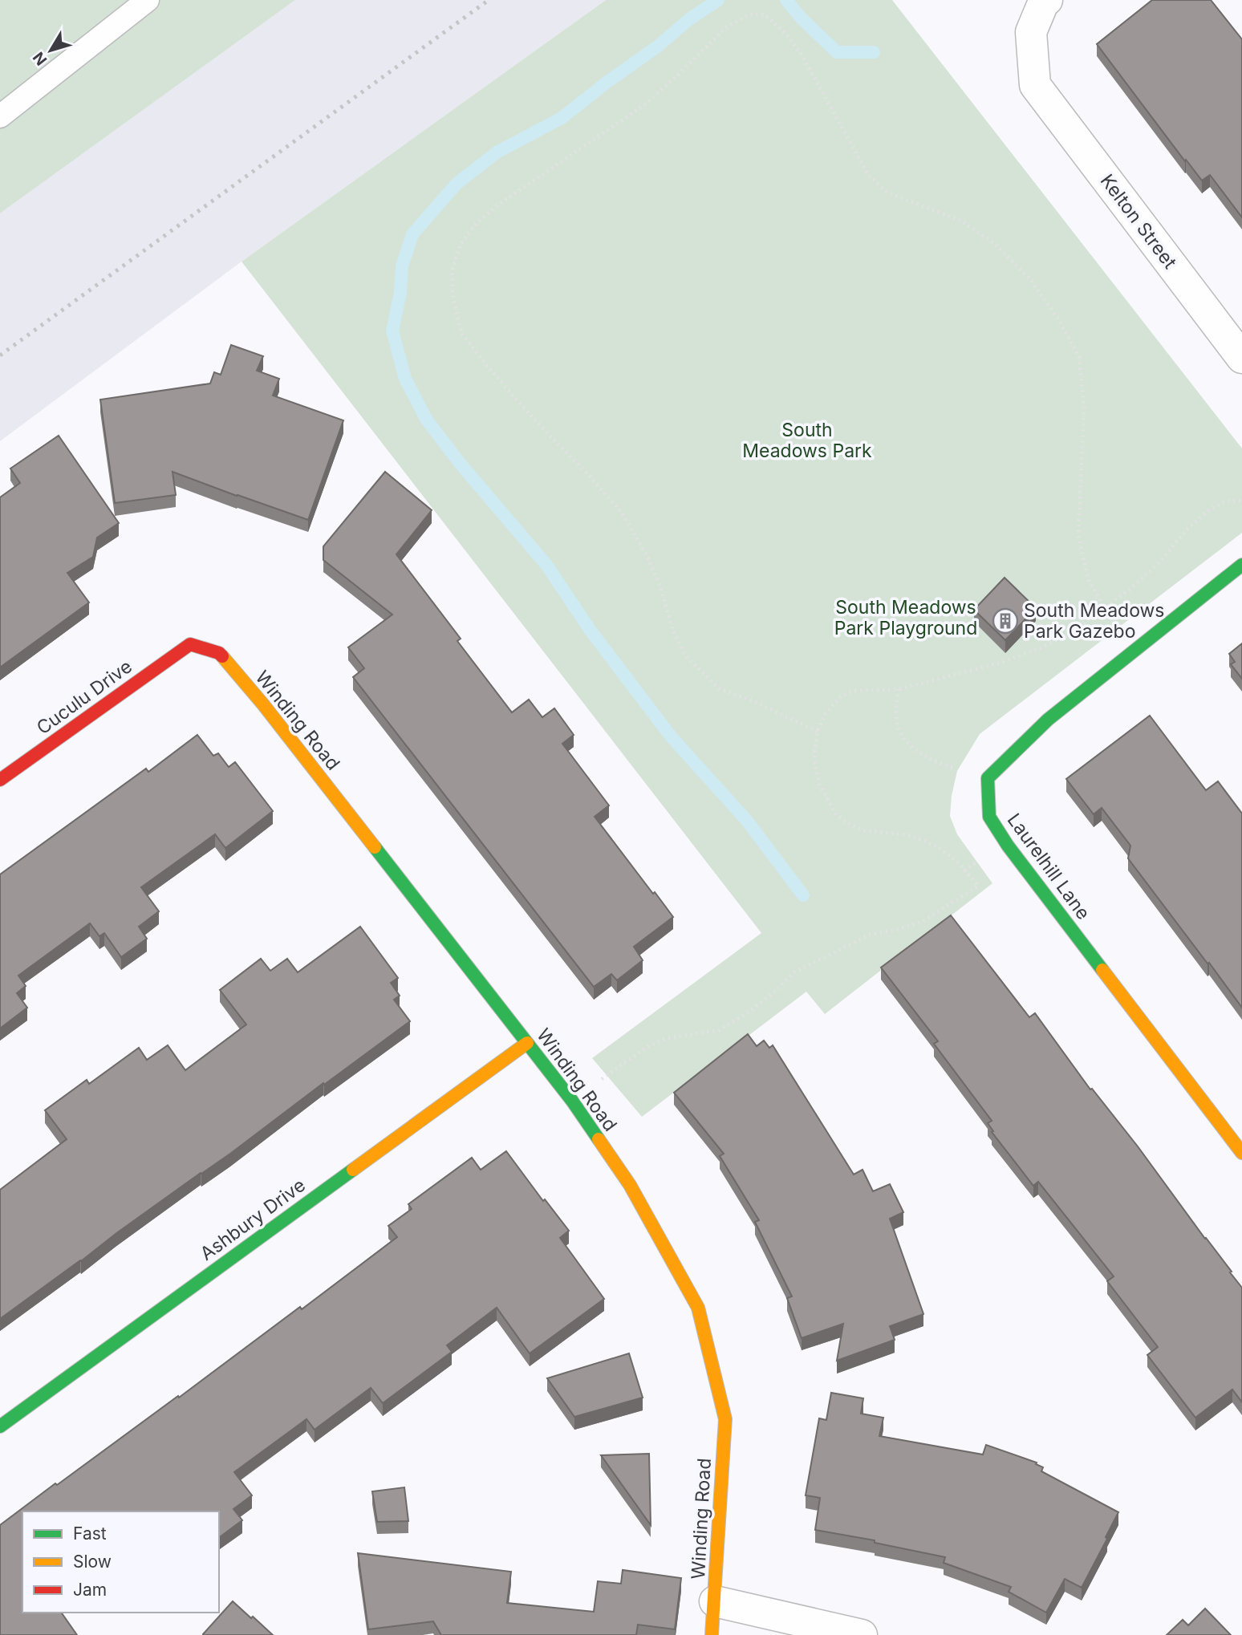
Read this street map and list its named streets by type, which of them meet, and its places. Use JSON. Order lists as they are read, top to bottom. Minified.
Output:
{"streets":{"street":["Kelton Street","Cuculu Drive","Winding Road","Laurelhill Lane","Ashbury Drive"]},"crossings":[["Cuculu Drive","Winding Road"],["Winding Road","Ashbury Drive"]],"parks":["South Meadows Park","South Meadows Park Playground"],"places":{"building":["South Meadows Park Gazebo"]},"legend":["Fast","Slow","Jam"],"north":"bottom left"}
